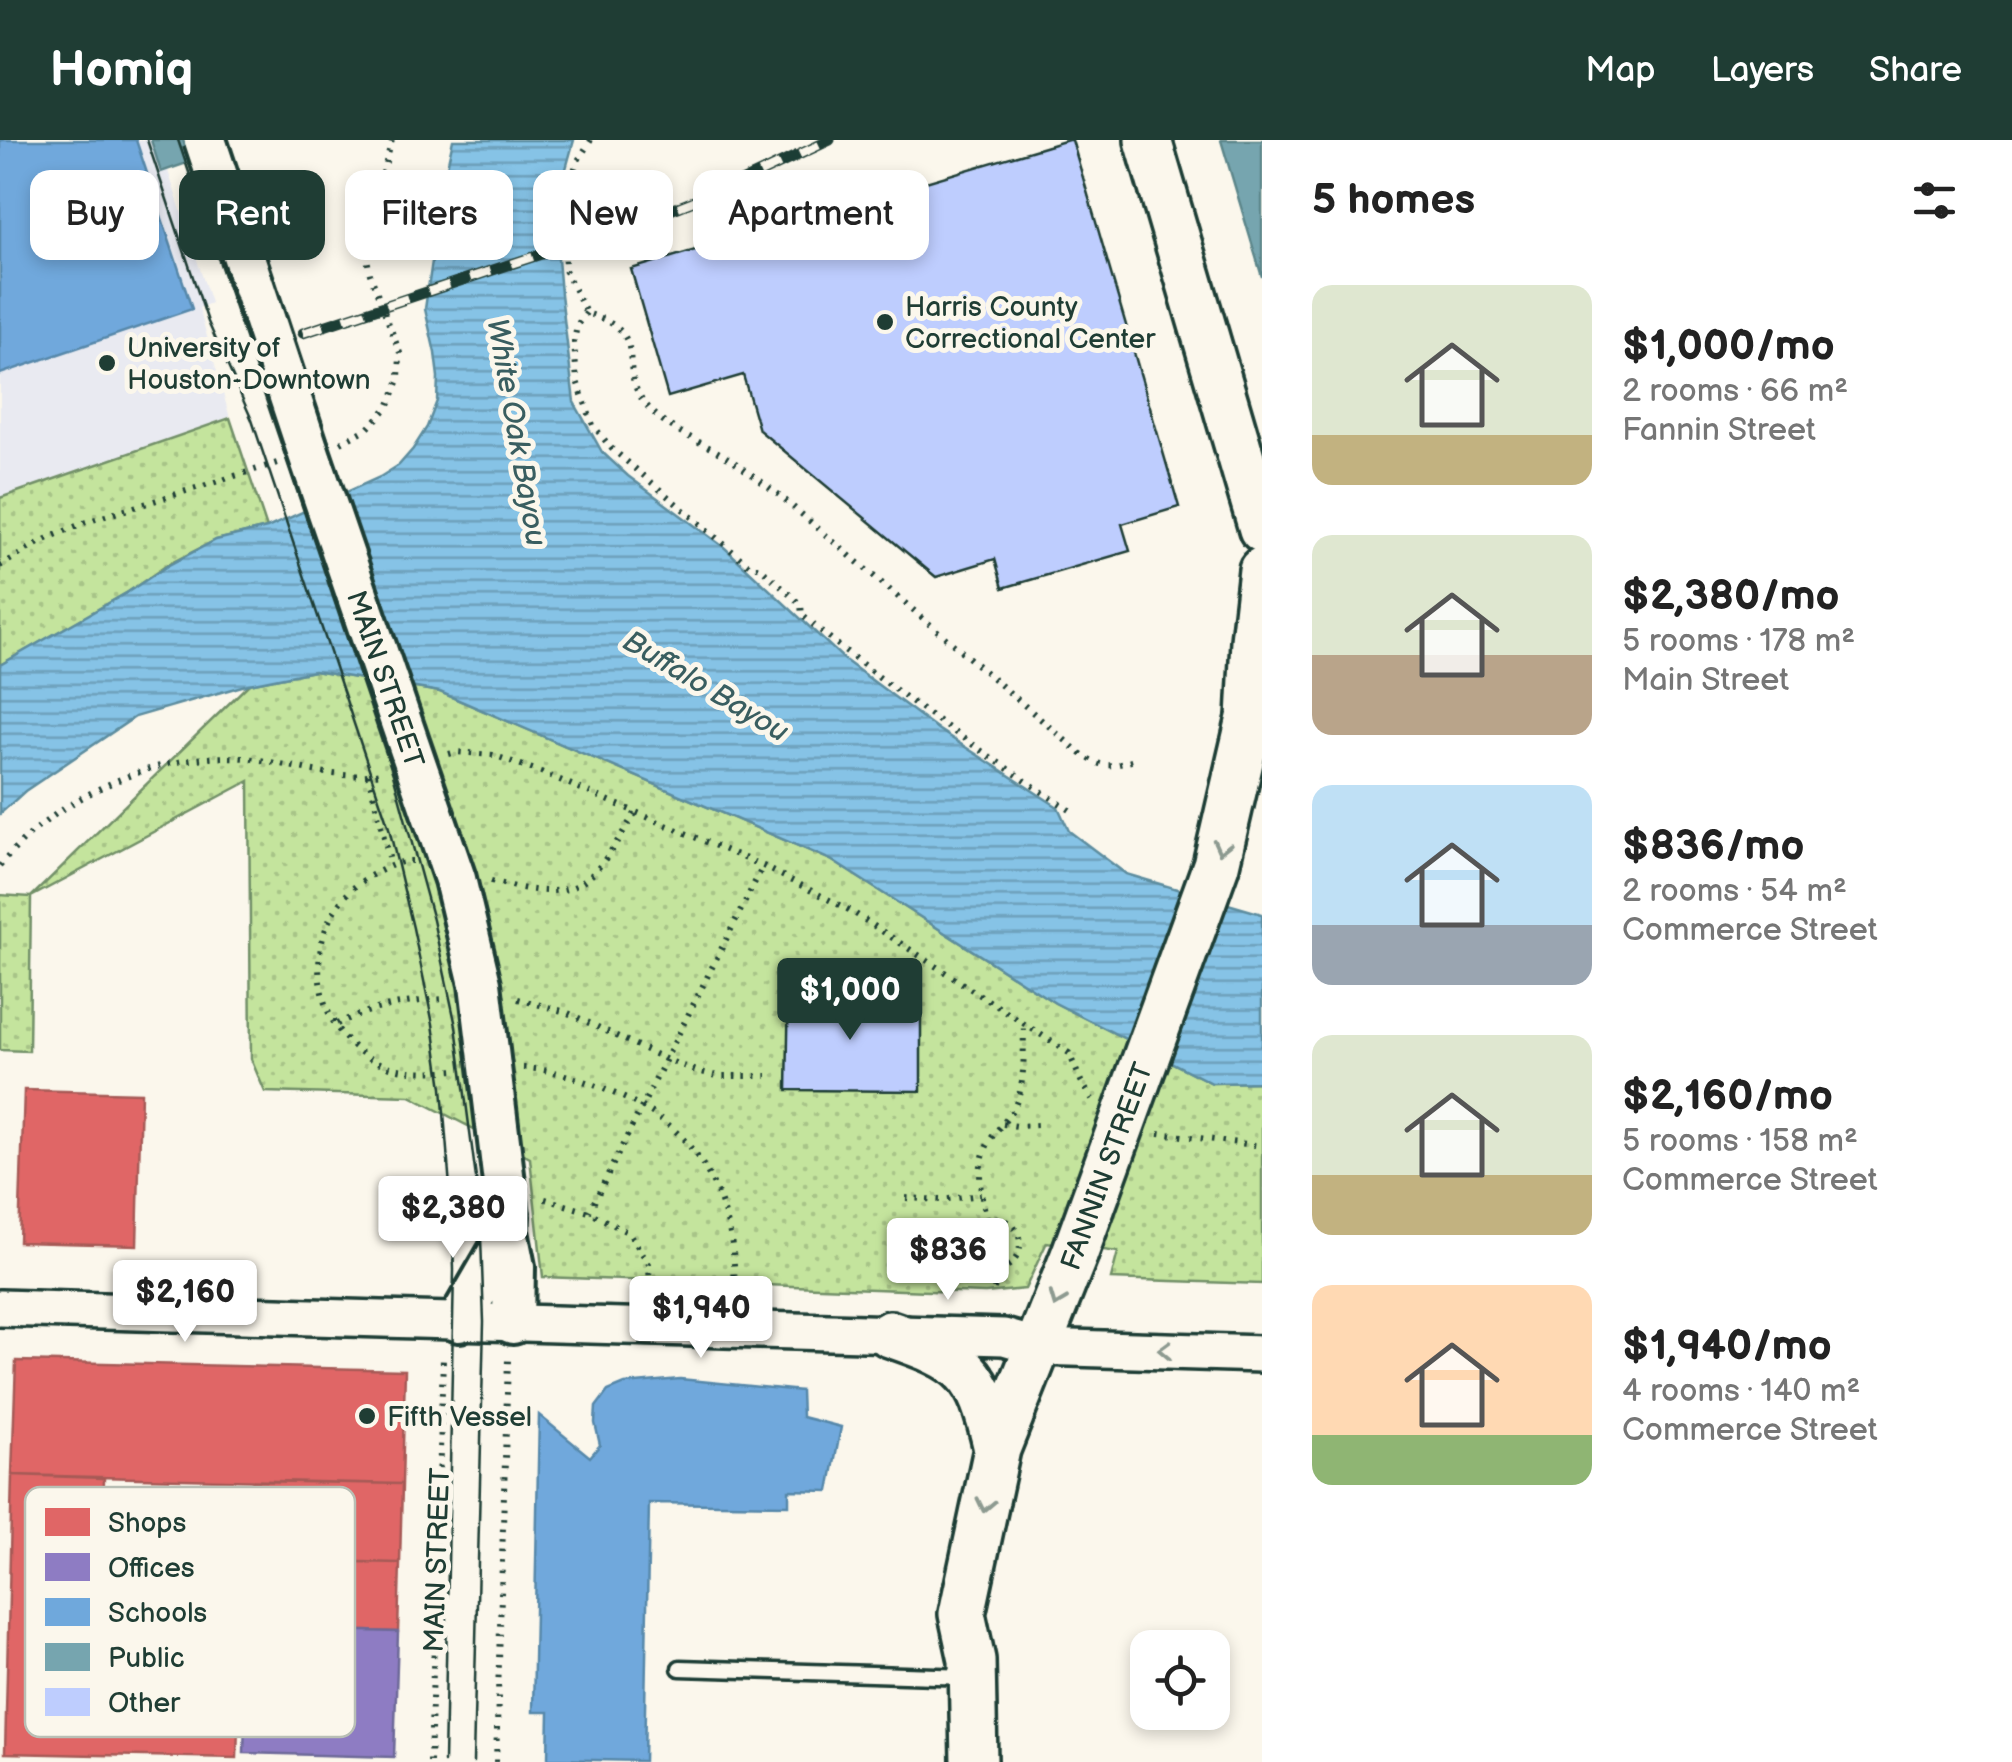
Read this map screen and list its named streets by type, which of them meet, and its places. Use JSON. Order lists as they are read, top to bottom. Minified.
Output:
{"streets":{"main road":["MAIN STREET","FANNIN STREET"]},"one_way":["FANNIN STREET"],"water":["White Oak Bayou","Buffalo Bayou"],"places":["Harris County Correctional Center","University of Houston-Downtown","Fifth Vessel"],"legend":["Shops","Offices","Schools","Public","Other"],"page":{"header":"Homiq","nav":["Map","Layers","Share"],"heading":"5 homes","chip":["Buy","Rent","Filters","New","Apartment"],"list":[{"name":"$1,000/mo","note":"2 rooms · 66 m² · Fannin Street"},{"name":"$2,380/mo","note":"5 rooms · 178 m² · Main Street"},{"name":"$836/mo","note":"2 rooms · 54 m² · Commerce Street"},{"name":"$2,160/mo","note":"5 rooms · 158 m² · Commerce Street"},{"name":"$1,940/mo","note":"4 rooms · 140 m² · Commerce Street"}],"price":["$1,000","$2,380","$836","$2,160","$1,940"]}}
